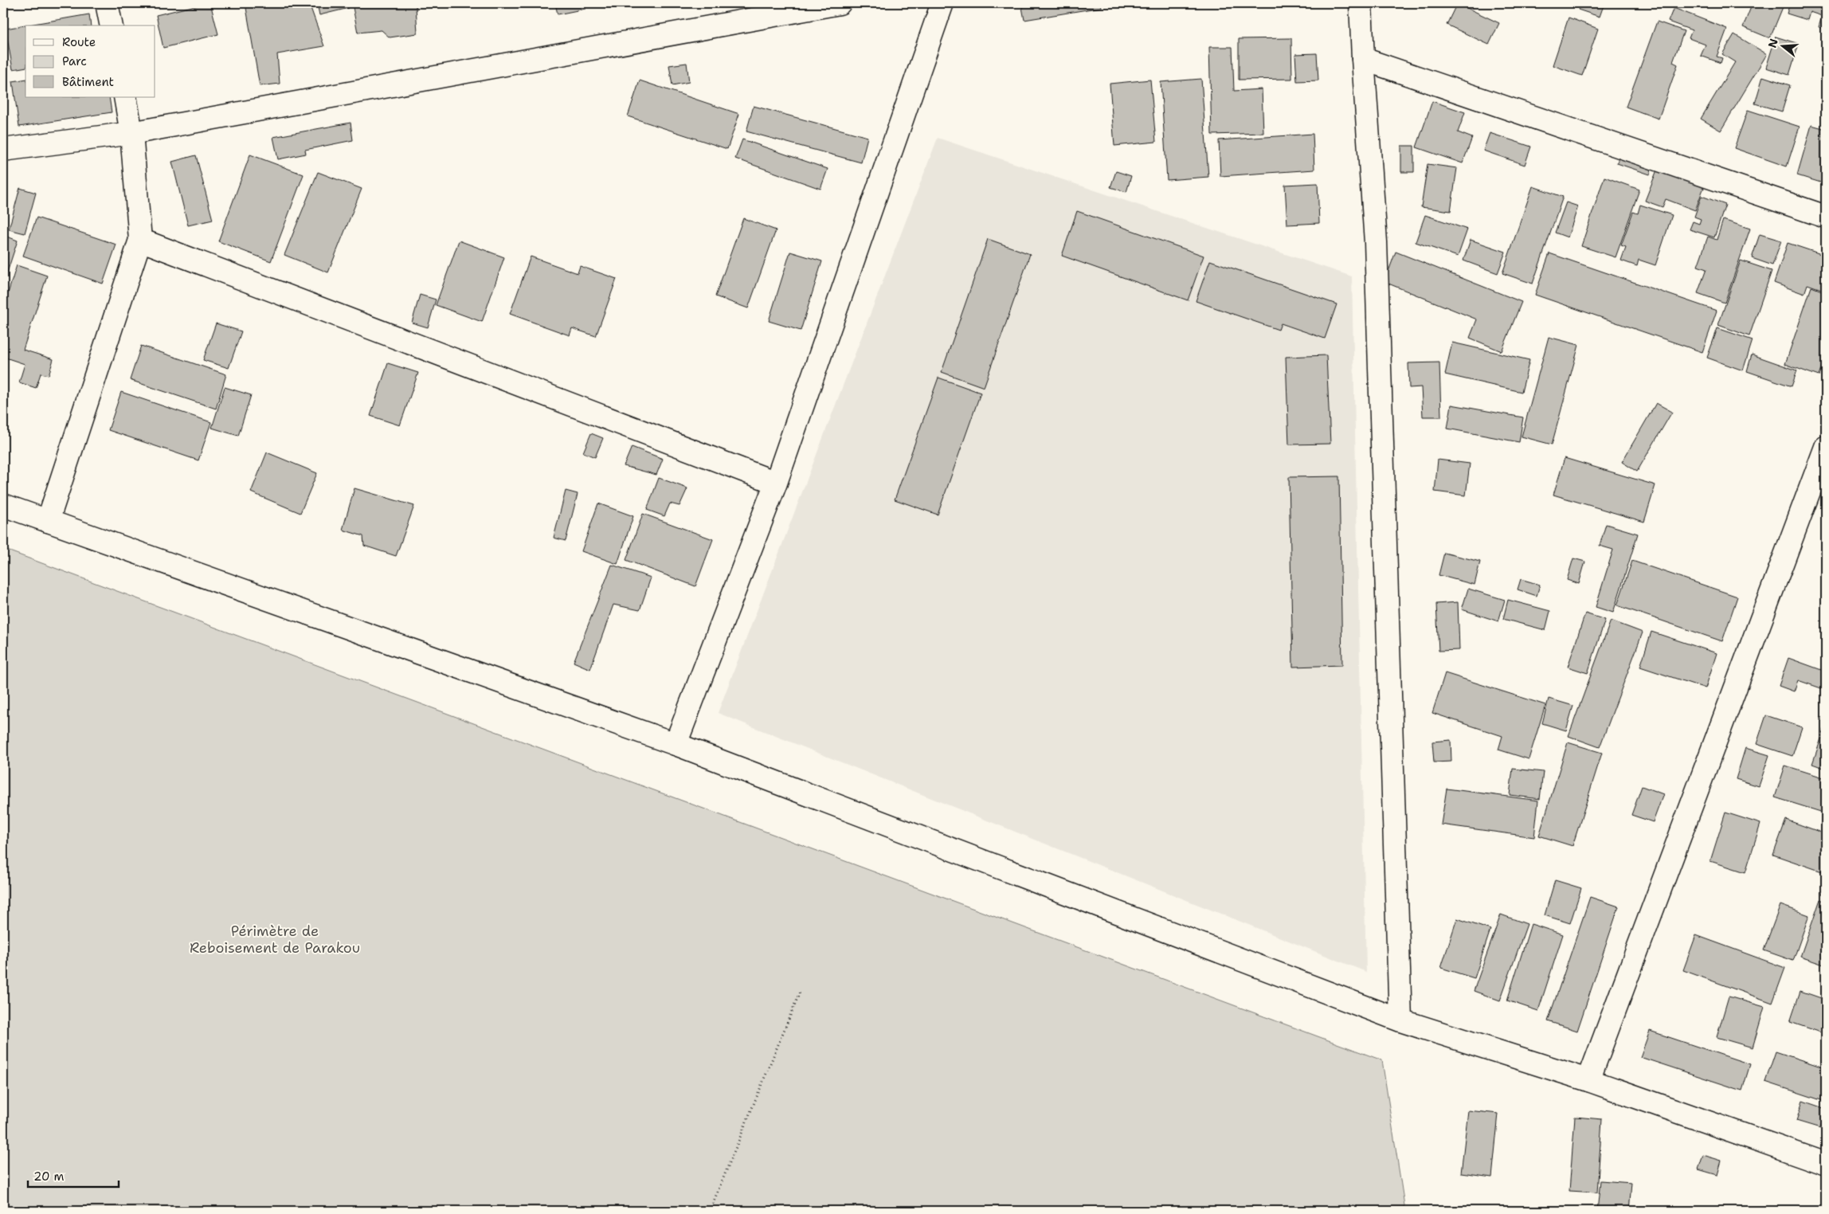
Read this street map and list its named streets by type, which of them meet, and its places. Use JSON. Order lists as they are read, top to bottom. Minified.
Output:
{"parks":["Périmètre de Reboisement de Parakou"],"legend":["Route","Parc","Bâtiment"],"scale_bar":"20 m","north":"left"}
